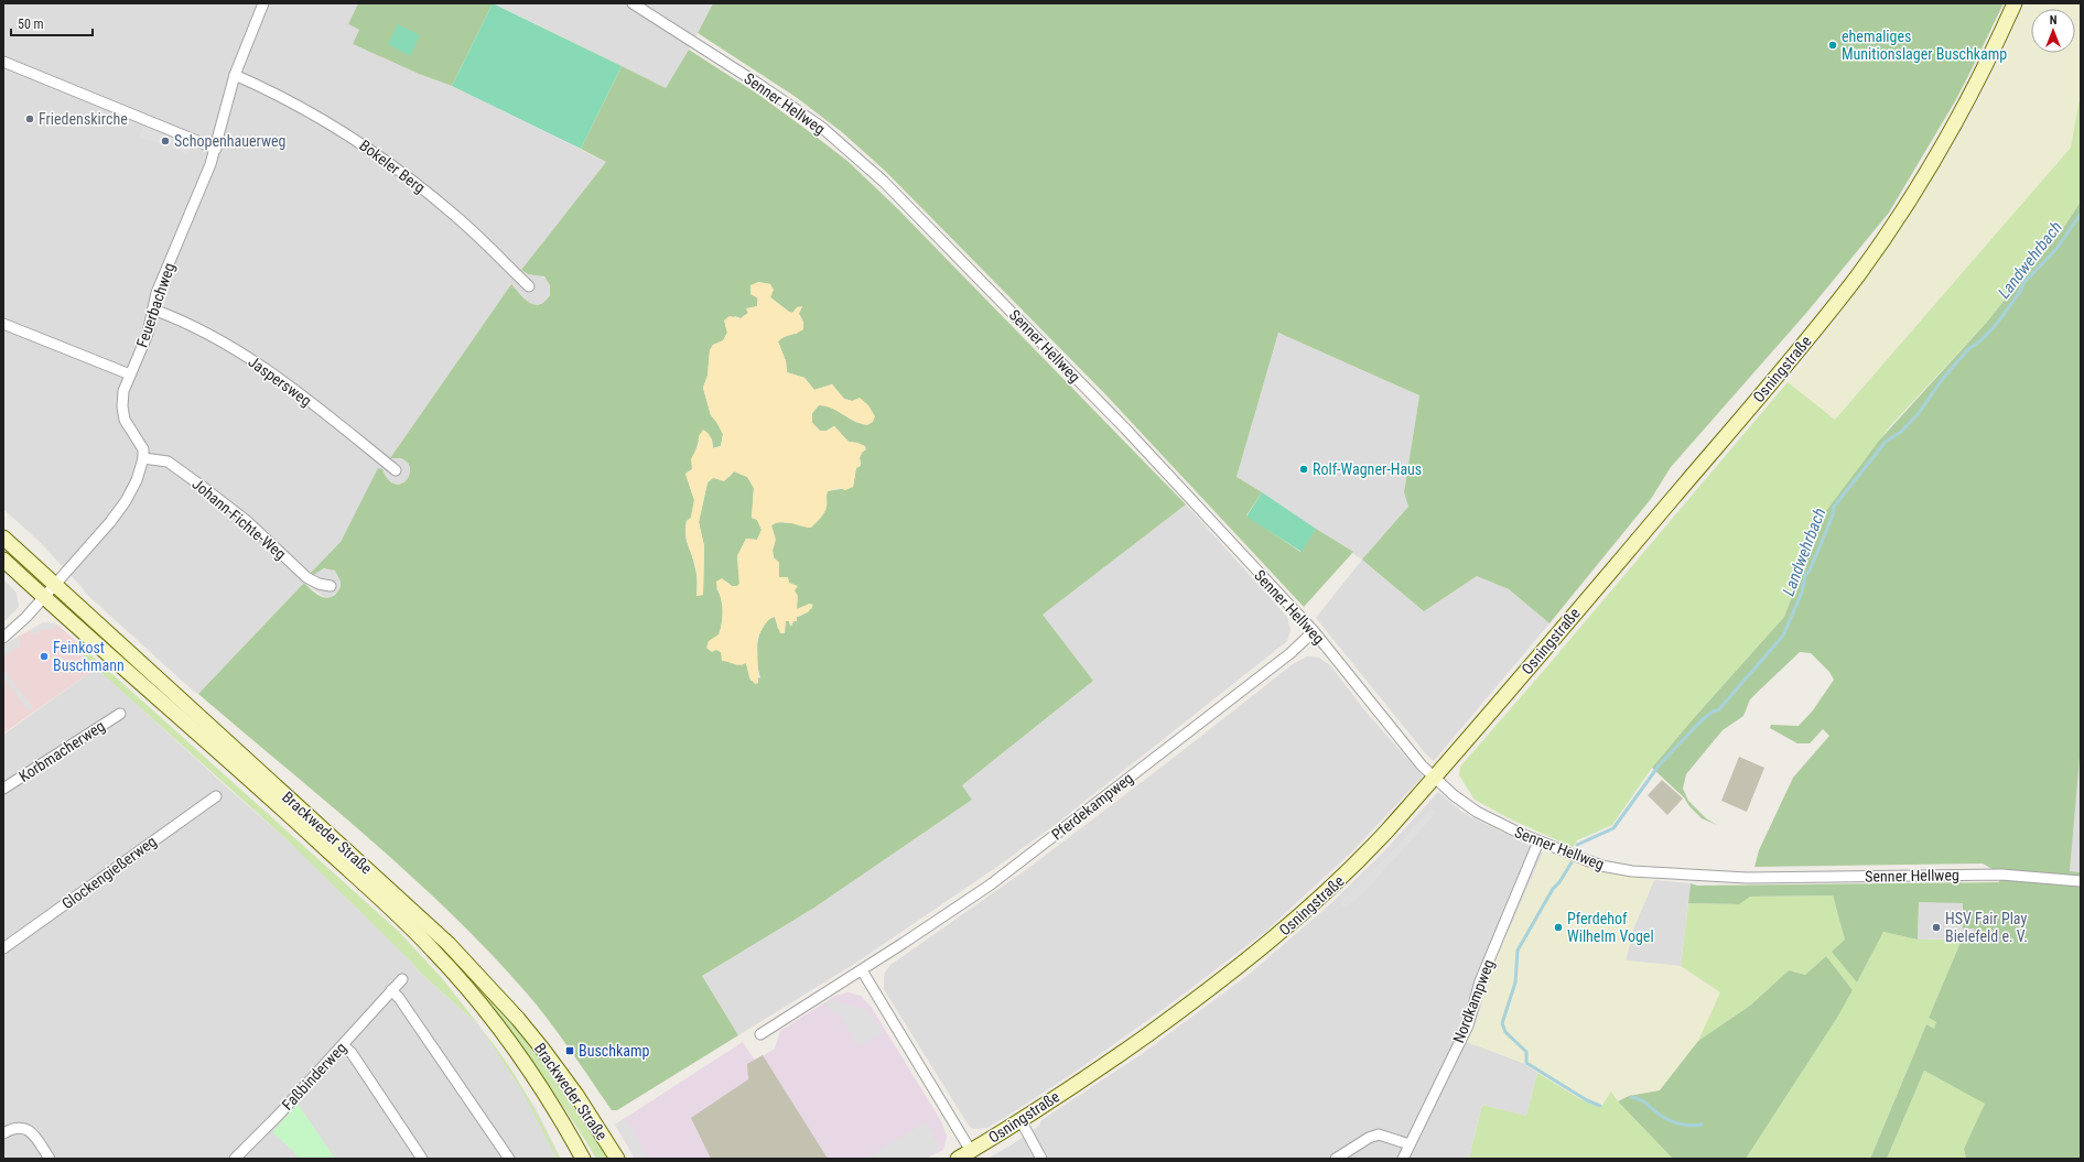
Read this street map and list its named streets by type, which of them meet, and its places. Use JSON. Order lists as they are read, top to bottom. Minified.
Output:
{"streets":{"main road":["Osningstraße","Brackweder Straße"],"street":["Senner Hellweg","Bokeler Berg","Feuerbachweg","Jaspersweg","Johann-Fichte-Weg","Korbmacherweg","Pferdekampweg","Glockengießerweg","Nordkampweg","Faßbinderweg"]},"crossings":[["Senner Hellweg","Osningstraße"],["Senner Hellweg","Pferdekampweg"],["Senner Hellweg","Nordkampweg"],["Bokeler Berg","Feuerbachweg"],["Feuerbachweg","Jaspersweg"],["Feuerbachweg","Johann-Fichte-Weg"]],"water":["Landwehrbach"],"places":{"other":["ehemaliges Munitionslager Buschkamp","Friedenskirche","Schopenhauerweg","Rolf-Wagner-Haus","Feinkost Buschmann","Pferdehof Wilhelm Vogel","HSV Fair Play Bielefeld e. V."],"transit":["Buschkamp"]},"scale_bar":"50 m","north":"top"}
